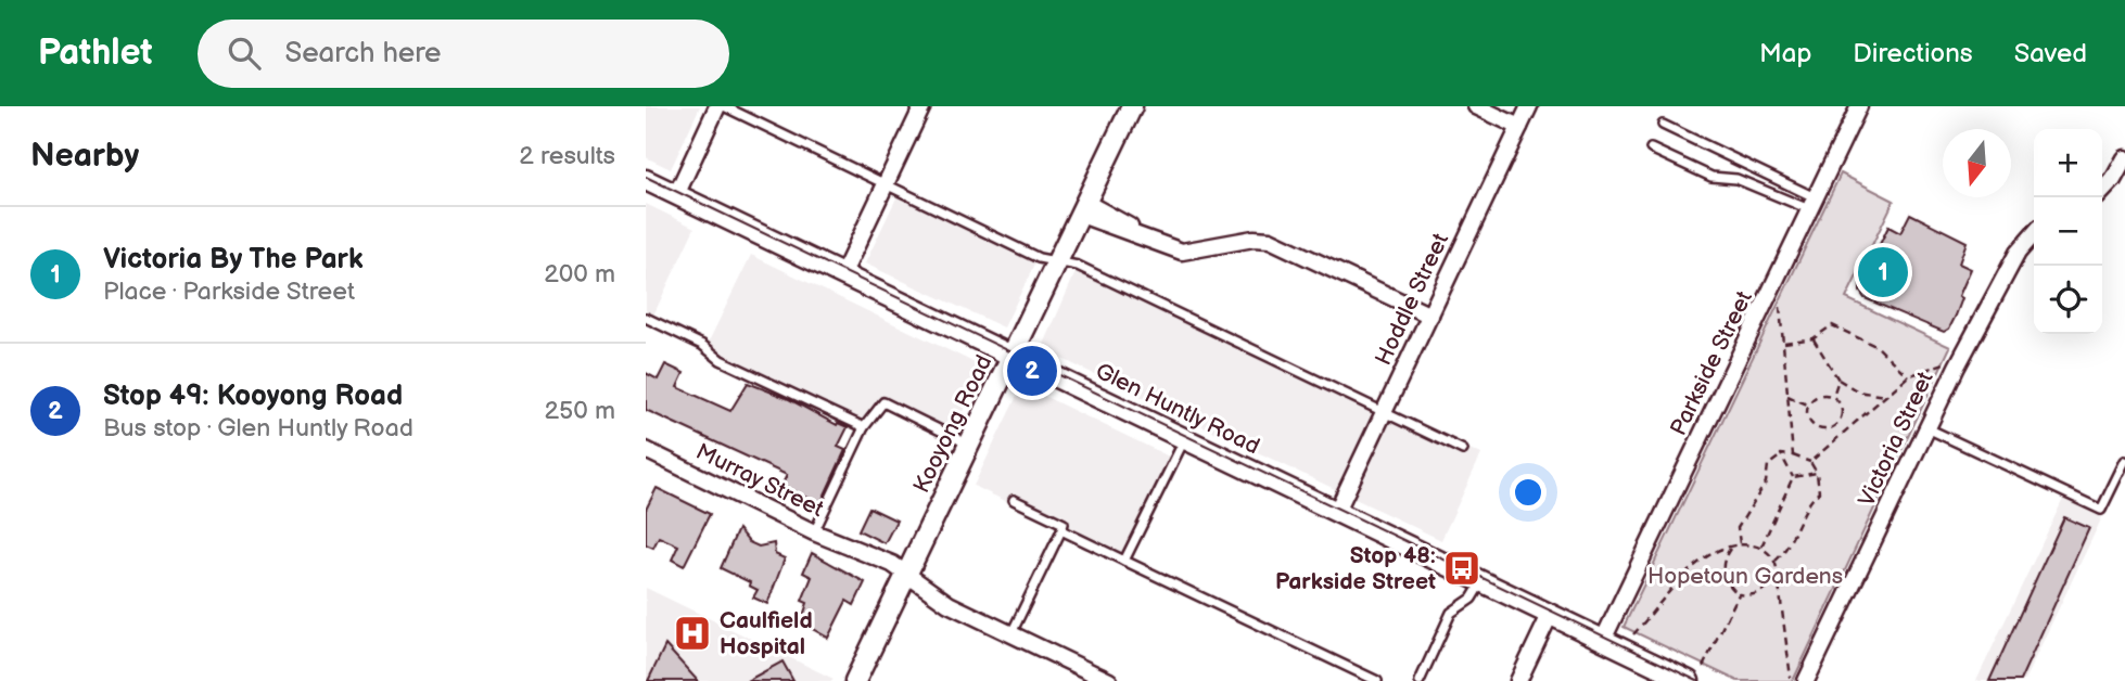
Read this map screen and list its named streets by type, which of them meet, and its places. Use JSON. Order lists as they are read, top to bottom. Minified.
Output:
{"streets":{"street":["Hoddle Street","Parkside Street","Glen Huntly Road","Kooyong Road","Victoria Street","Murray Street"]},"crossings":[["Hoddle Street","Glen Huntly Road"],["Parkside Street","Glen Huntly Road"],["Glen Huntly Road","Kooyong Road"],["Kooyong Road","Murray Street"]],"parks":["Hopetoun Gardens"],"places":{"bus stop":["Stop 48: Parkside Street"],"hospital":["Caulfield Hospital"]},"north":"bottom","page":{"header":"Pathlet","search":"Search here","nav":["Map","Directions","Saved"],"heading":["Nearby","2 results"],"map_buttons":["+","−"],"list":[{"mark":"1","name":"Victoria By The Park","note":"Place · Parkside Street","value":"200 m"},{"mark":"2","name":"Stop 49: Kooyong Road","note":"Bus stop · Glen Huntly Road","value":"250 m"}],"pins":["1","2"]}}
